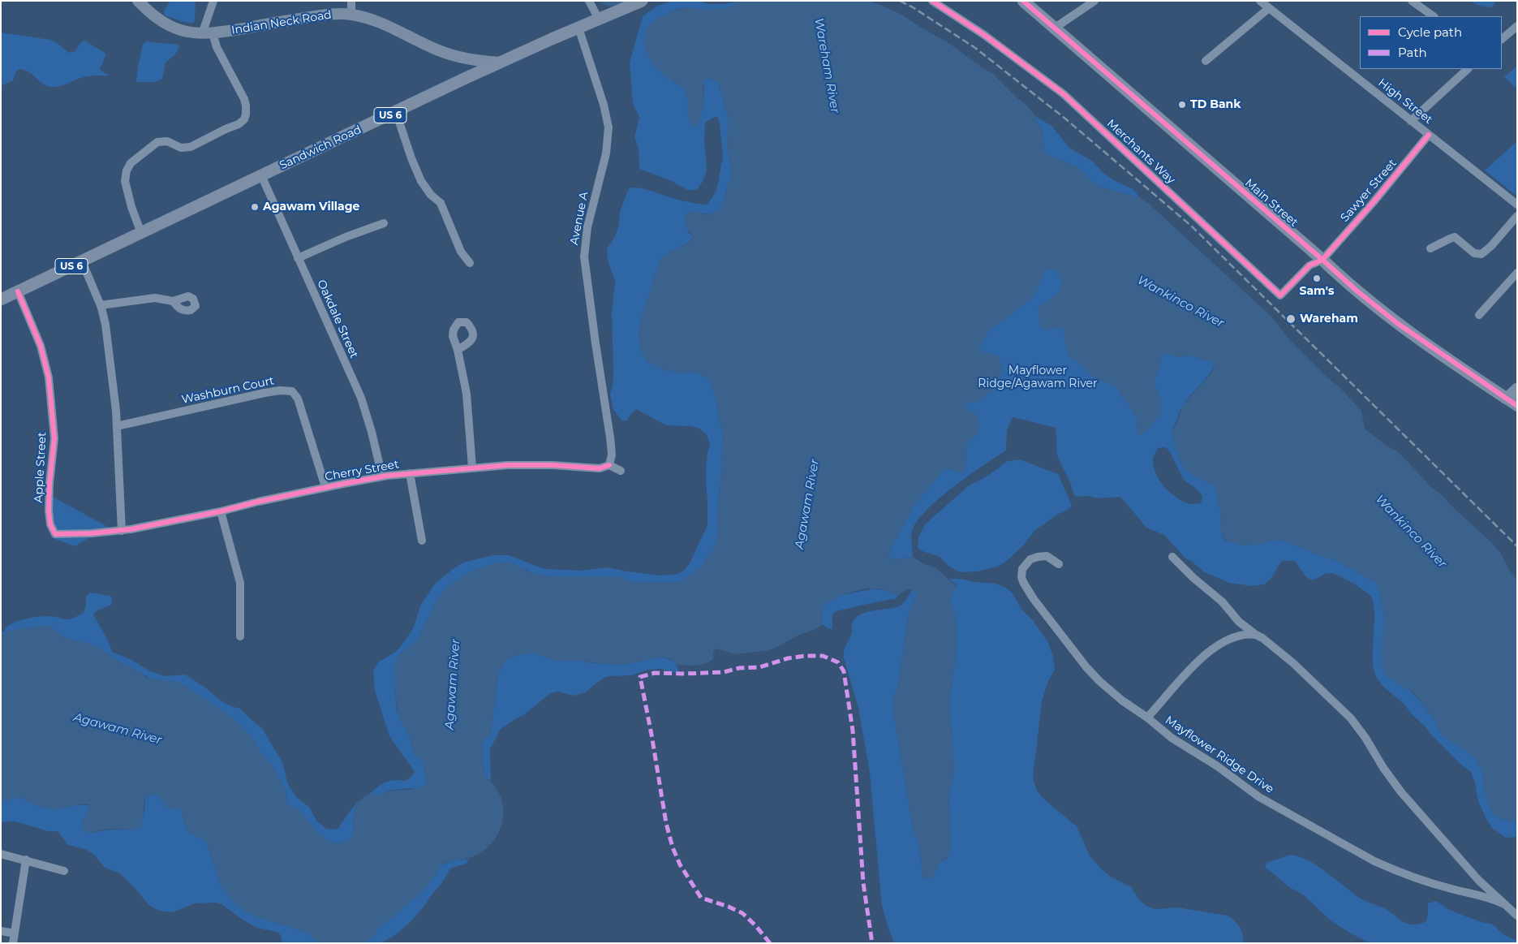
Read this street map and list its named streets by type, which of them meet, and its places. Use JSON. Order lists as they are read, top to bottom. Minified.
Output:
{"streets":{"main road":["US 6","Sandwich Road","Main Street"],"street":["Indian Neck Road","High Street","Merchants Way","Sawyer Street","Avenue A","Oakdale Street","Washburn Court","Apple Street","Cherry Street","Mayflower Ridge Drive"]},"crossings":[["Indian Neck Road","Sandwich Road"],["High Street","Sawyer Street"],["Sandwich Road","Avenue A"],["Sandwich Road","Oakdale Street"],["Sandwich Road","Apple Street"],["Merchants Way","Sawyer Street"],["Merchants Way","Main Street"],["Sawyer Street","Main Street"],["Avenue A","Cherry Street"],["Oakdale Street","Cherry Street"],["Washburn Court","Cherry Street"],["Apple Street","Cherry Street"]],"water":["Wareham River","Wankinco River","Agawam River"],"parks":["Mayflower Ridge/Agawam River"],"places":["TD Bank","Agawam Village","Sam's","Wareham"],"legend":["Cycle path","Path"]}
